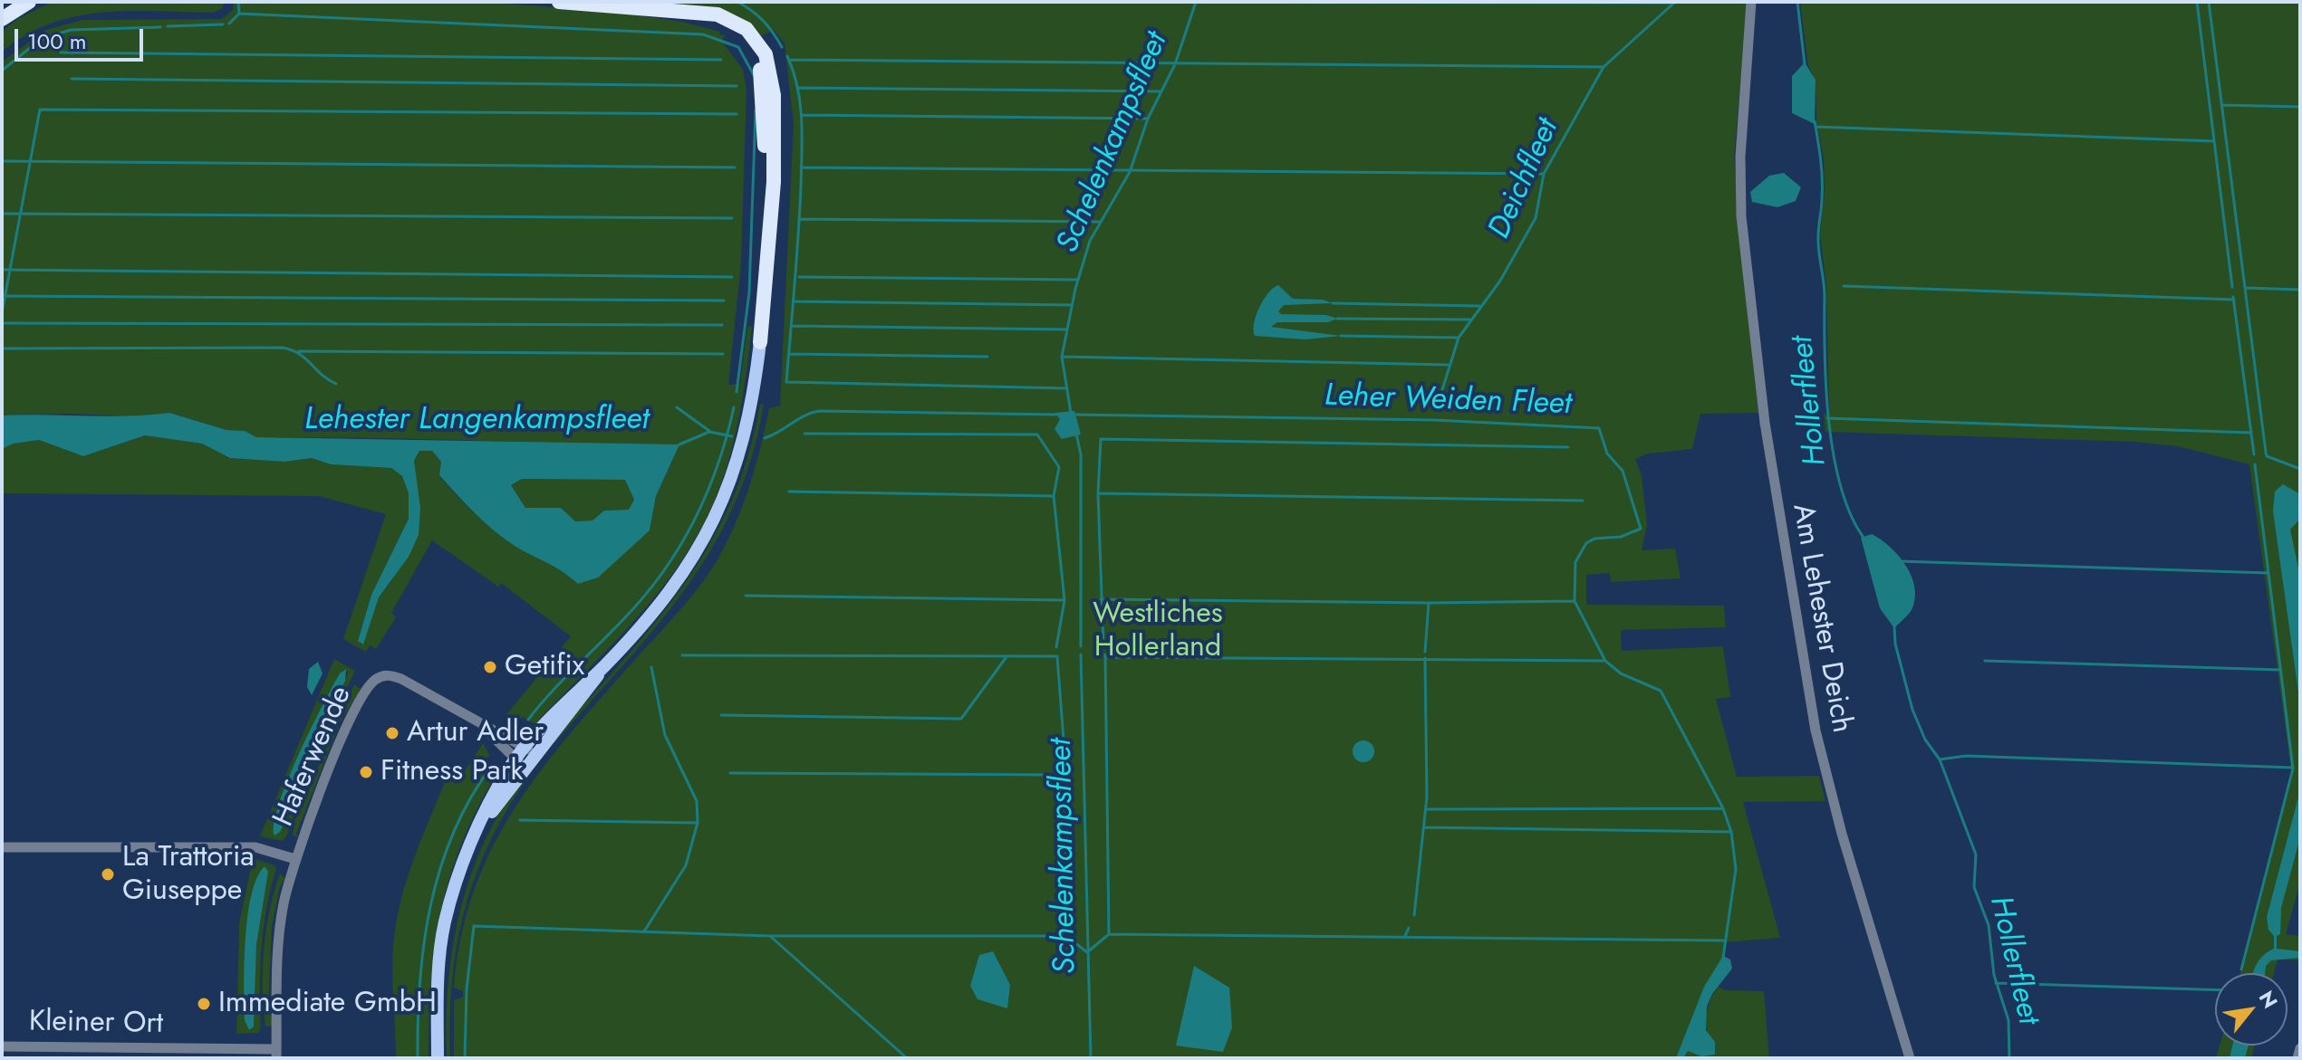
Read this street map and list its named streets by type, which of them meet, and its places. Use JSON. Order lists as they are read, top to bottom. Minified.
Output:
{"streets":{"street":["Am Lehester Deich","Haferwende","Kleiner Ort"]},"crossings":[["Haferwende","Kleiner Ort"]],"water":["Schelenkampsfleet","Deichfleet","Leher Weiden Fleet","Hollerfleet","Lehester Langenkampsfleet"],"parks":["Westliches Hollerland"],"places":["Getifix","Artur Adler","Fitness Park","La Trattoria Giuseppe","Immediate GmbH"],"scale_bar":"100 m","north":"top right"}
